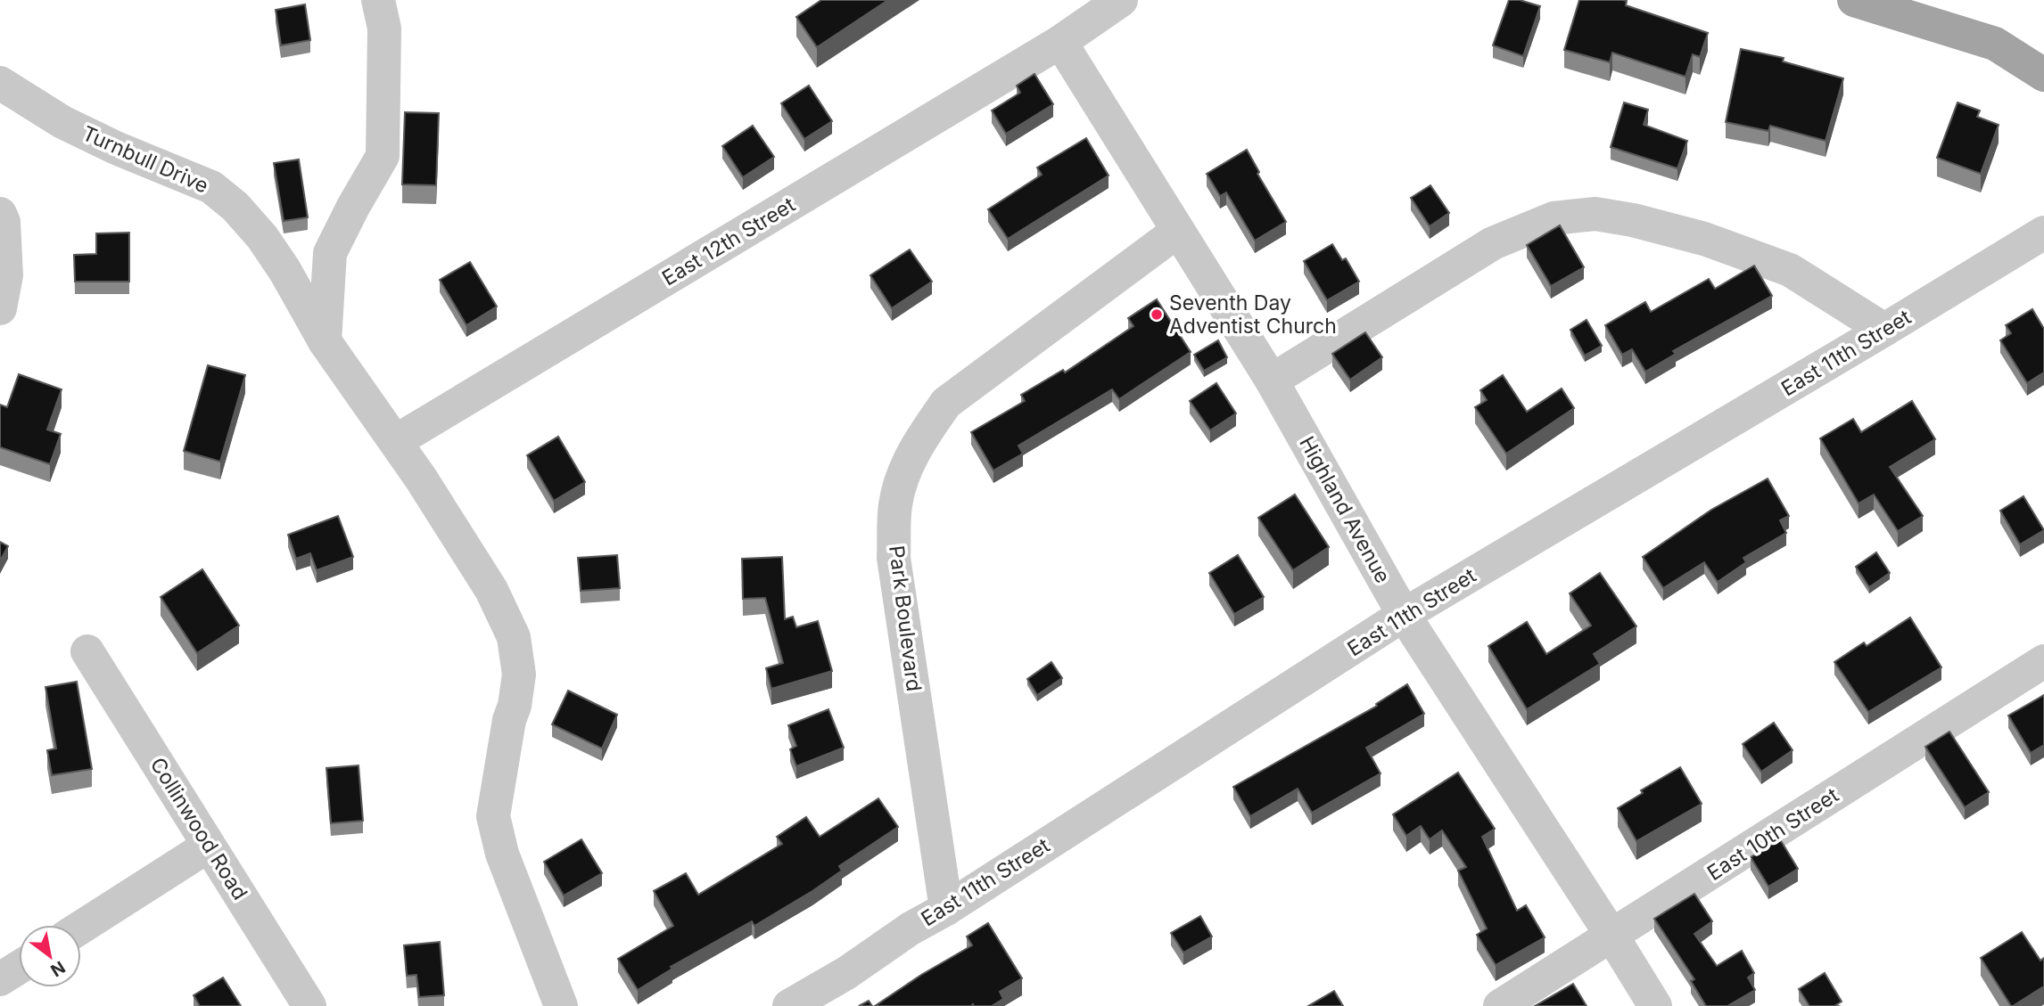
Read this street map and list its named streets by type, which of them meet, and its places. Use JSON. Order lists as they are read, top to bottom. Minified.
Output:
{"streets":{"street":["Turnbull Drive","East 12th Street","East 11th Street","Highland Avenue","Park Boulevard","Collinwood Road","East 10th Street"]},"crossings":[["Turnbull Drive","East 12th Street"],["East 12th Street","Highland Avenue"],["East 11th Street","Highland Avenue"],["East 11th Street","Park Boulevard"],["Highland Avenue","Park Boulevard"],["Highland Avenue","East 10th Street"]],"places":["Seventh Day Adventist Church"],"north":"bottom right"}
